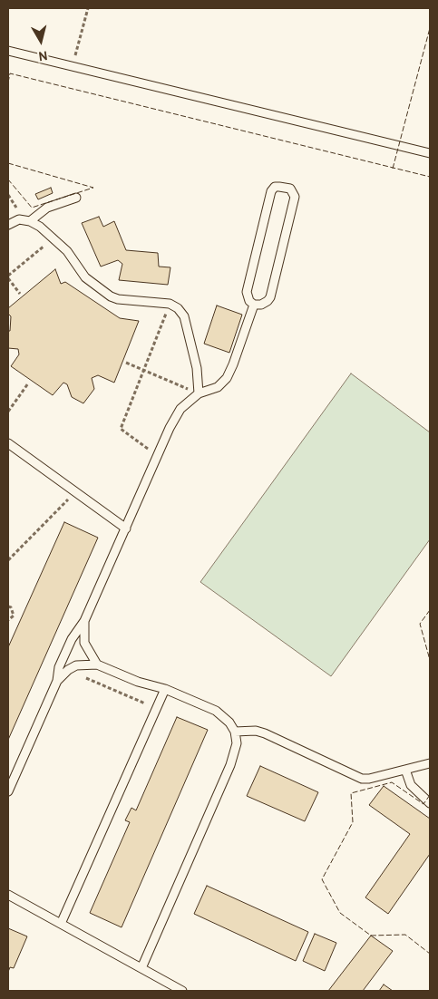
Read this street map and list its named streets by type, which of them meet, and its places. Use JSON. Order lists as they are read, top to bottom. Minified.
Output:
{"north":"bottom"}
